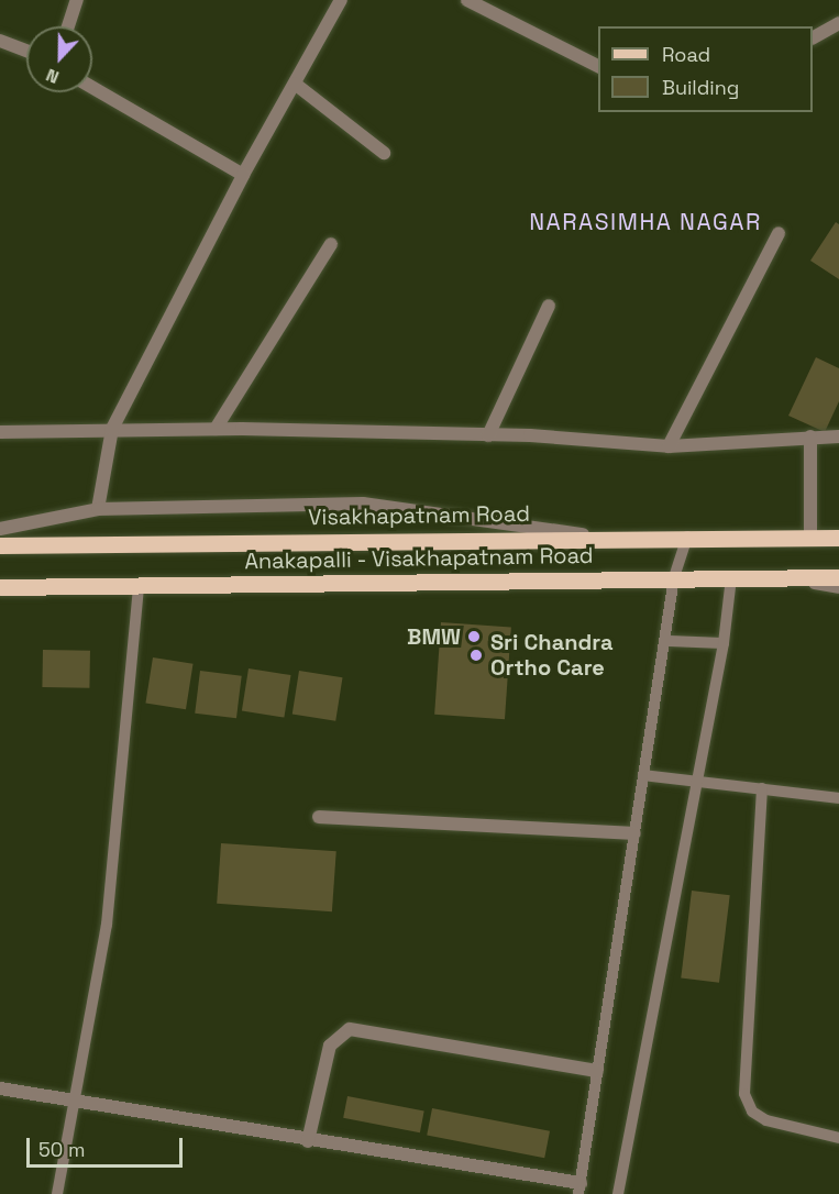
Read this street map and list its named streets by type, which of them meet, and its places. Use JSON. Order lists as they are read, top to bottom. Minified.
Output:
{"streets":{"main road":["Visakhapatnam Road","Anakapalli - Visakhapatnam Road"]},"districts":["NARASIMHA NAGAR"],"places":["BMW","Sri Chandra Ortho Care"],"legend":["Road","Building"],"scale_bar":"50 m","north":"bottom"}
